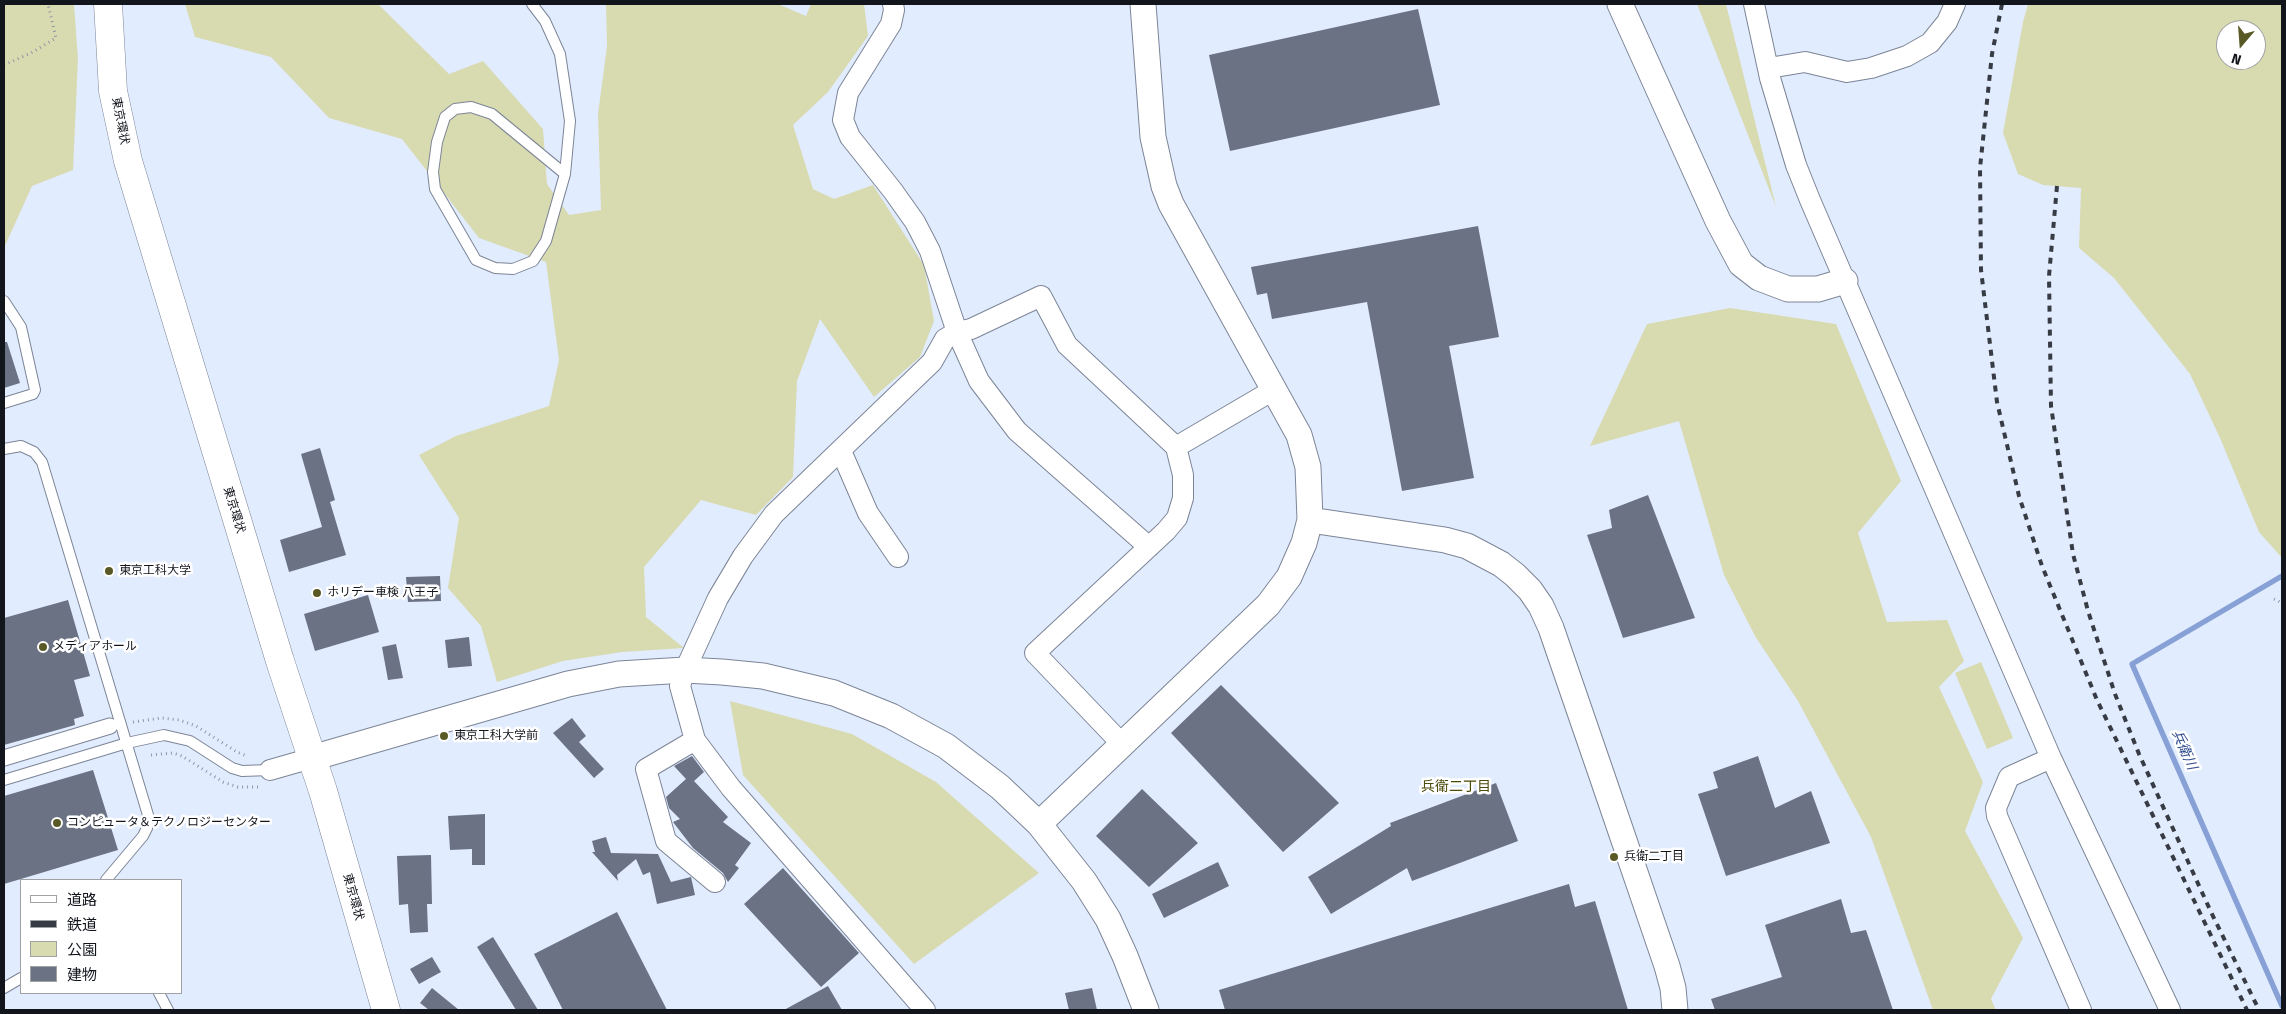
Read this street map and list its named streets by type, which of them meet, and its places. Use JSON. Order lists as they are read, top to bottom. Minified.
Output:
{"streets":{"highway":["東京環状"]},"districts":["兵衛二丁目"],"water":["兵衛川"],"places":["東京工科大学","ホリデー車検 八王子","メディアホール","東京工科大学前","コンピュータ＆テクノロジーセンター","兵衛二丁目"],"legend":["道路","鉄道","公園","建物"],"north":"bottom"}
